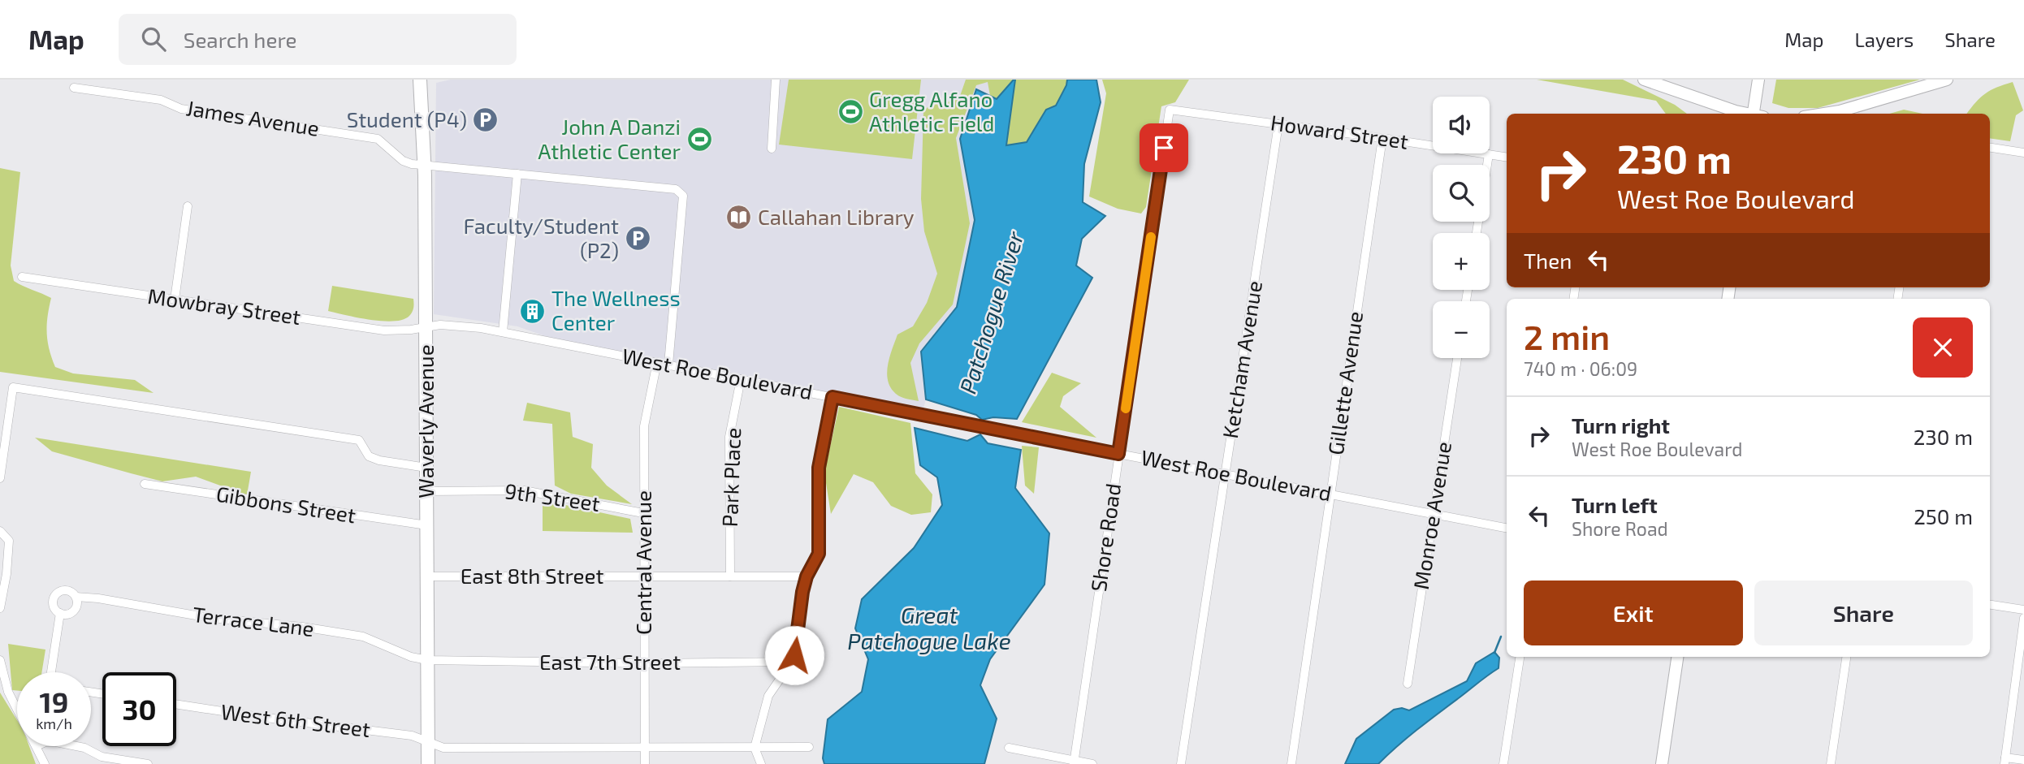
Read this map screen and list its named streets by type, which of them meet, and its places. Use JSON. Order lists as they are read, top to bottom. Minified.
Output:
{"streets":{"main road":["Waverly Avenue"],"street":["James Avenue","Howard Street","Mowbray Street","Ketcham Avenue","West Roe Boulevard","Gillette Avenue","Park Place","9th Street","Gibbons Street","Monroe Avenue","Shore Road","Central Avenue","East 8th Street","Terrace Lane","East 7th Street","West 6th Street"]},"crossings":[["James Avenue","West Roe Boulevard"],["James Avenue","Waverly Avenue"],["Howard Street","Ketcham Avenue"],["Howard Street","Gillette Avenue"],["Howard Street","Shore Road"],["Mowbray Street","West Roe Boulevard"],["Mowbray Street","Waverly Avenue"],["Ketcham Avenue","West Roe Boulevard"],["West Roe Boulevard","Gillette Avenue"],["West Roe Boulevard","Waverly Avenue"],["West Roe Boulevard","Park Place"],["West Roe Boulevard","Monroe Avenue"],["West Roe Boulevard","Shore Road"],["West Roe Boulevard","Central Avenue"],["Waverly Avenue","9th Street"],["Waverly Avenue","Gibbons Street"],["Waverly Avenue","East 8th Street"],["Waverly Avenue","Terrace Lane"],["Waverly Avenue","East 7th Street"],["Waverly Avenue","West 6th Street"],["Park Place","East 8th Street"],["9th Street","Central Avenue"],["Central Avenue","East 8th Street"],["Central Avenue","East 7th Street"],["Central Avenue","West 6th Street"],["Terrace Lane","East 7th Street"]],"water":["Patchogue River","Great Patchogue Lake"],"places":{"sports":["Gregg Alfano Athletic Field","John A Danzi Athletic Center"],"parking":["Student (P4)","Faculty/Student (P2)"],"library":["Callahan Library"],"building":["The Wellness Center"]},"page":{"header":"Map","search":"Search here","nav":["Map","Layers","Share"],"map_buttons":["+","−"],"turn":["230 m","West Roe Boulevard"],"then":"Then","heading":["2 min","740 m · 06:09"],"list":[{"name":"Turn right","note":"West Roe Boulevard","value":"230 m"},{"name":"Turn left","note":"Shore Road","value":"250 m"}],"buttons":["Exit","Share"],"speed":"19 km/h","limit":"30"}}
